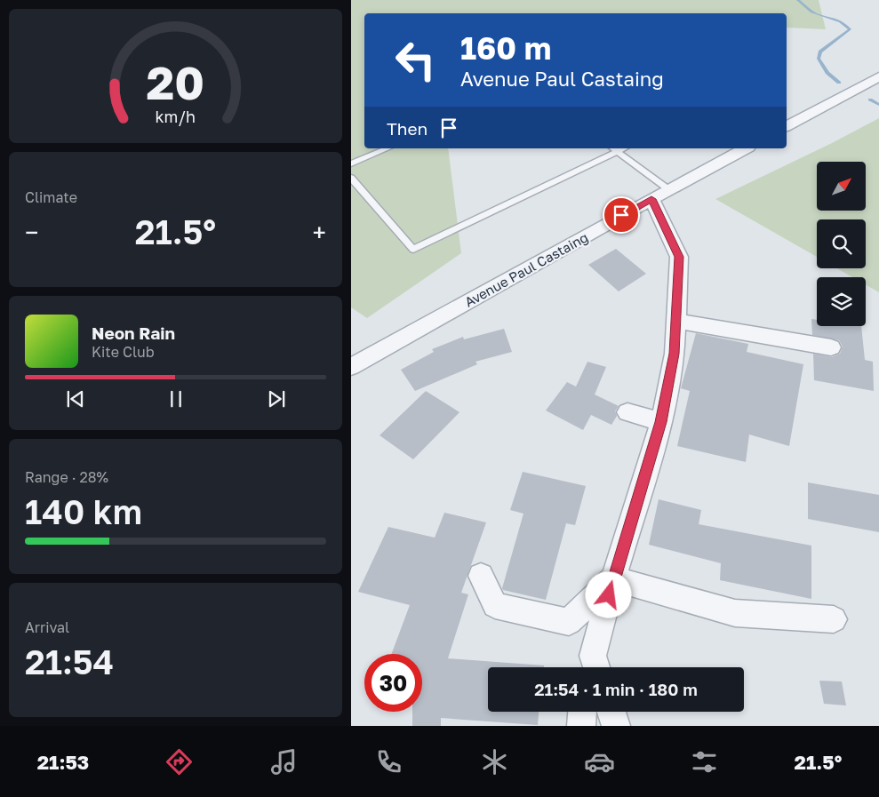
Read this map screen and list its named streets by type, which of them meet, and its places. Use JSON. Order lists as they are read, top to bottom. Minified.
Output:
{"streets":{"street":["Avenue Paul Castaing"]},"north":"top right","page":{"turn":["160 m","Avenue Paul Castaing"],"then":"Then","tile":["Climate",["Range · 28%","140 km"],["Arrival","21:54"]],"heat":["−","21.5°","+"],"song":["Neon Rain","Kite Club"],"limit":"30","trip":"21:54 · 1 min · 180 m","tabs":["21:53","21.5°"],"gauge":["20","km/h"]}}
